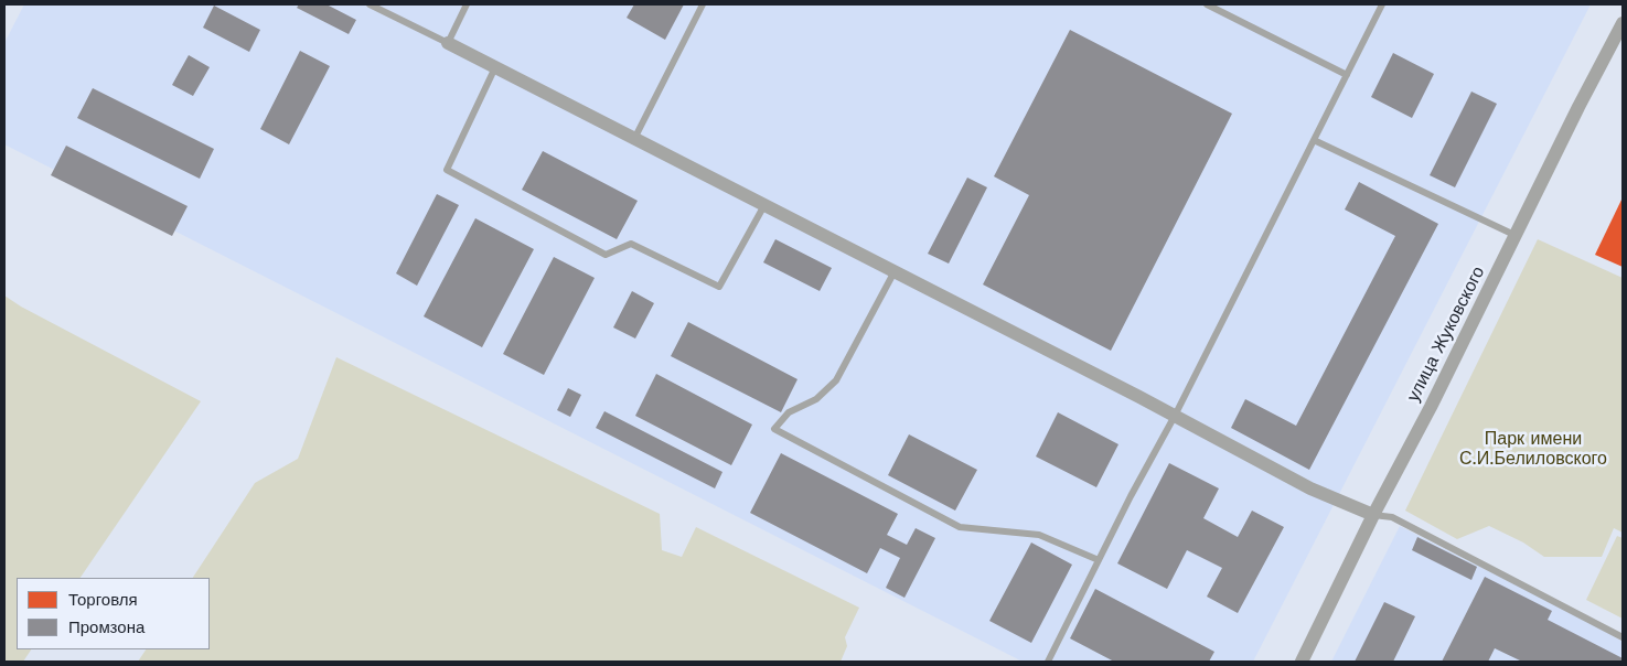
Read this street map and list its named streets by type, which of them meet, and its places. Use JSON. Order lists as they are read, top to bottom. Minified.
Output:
{"streets":{"street":["улица Жуковского"]},"parks":["Парк имени С.И.Белиловского"],"legend":["Торговля","Промзона"]}
